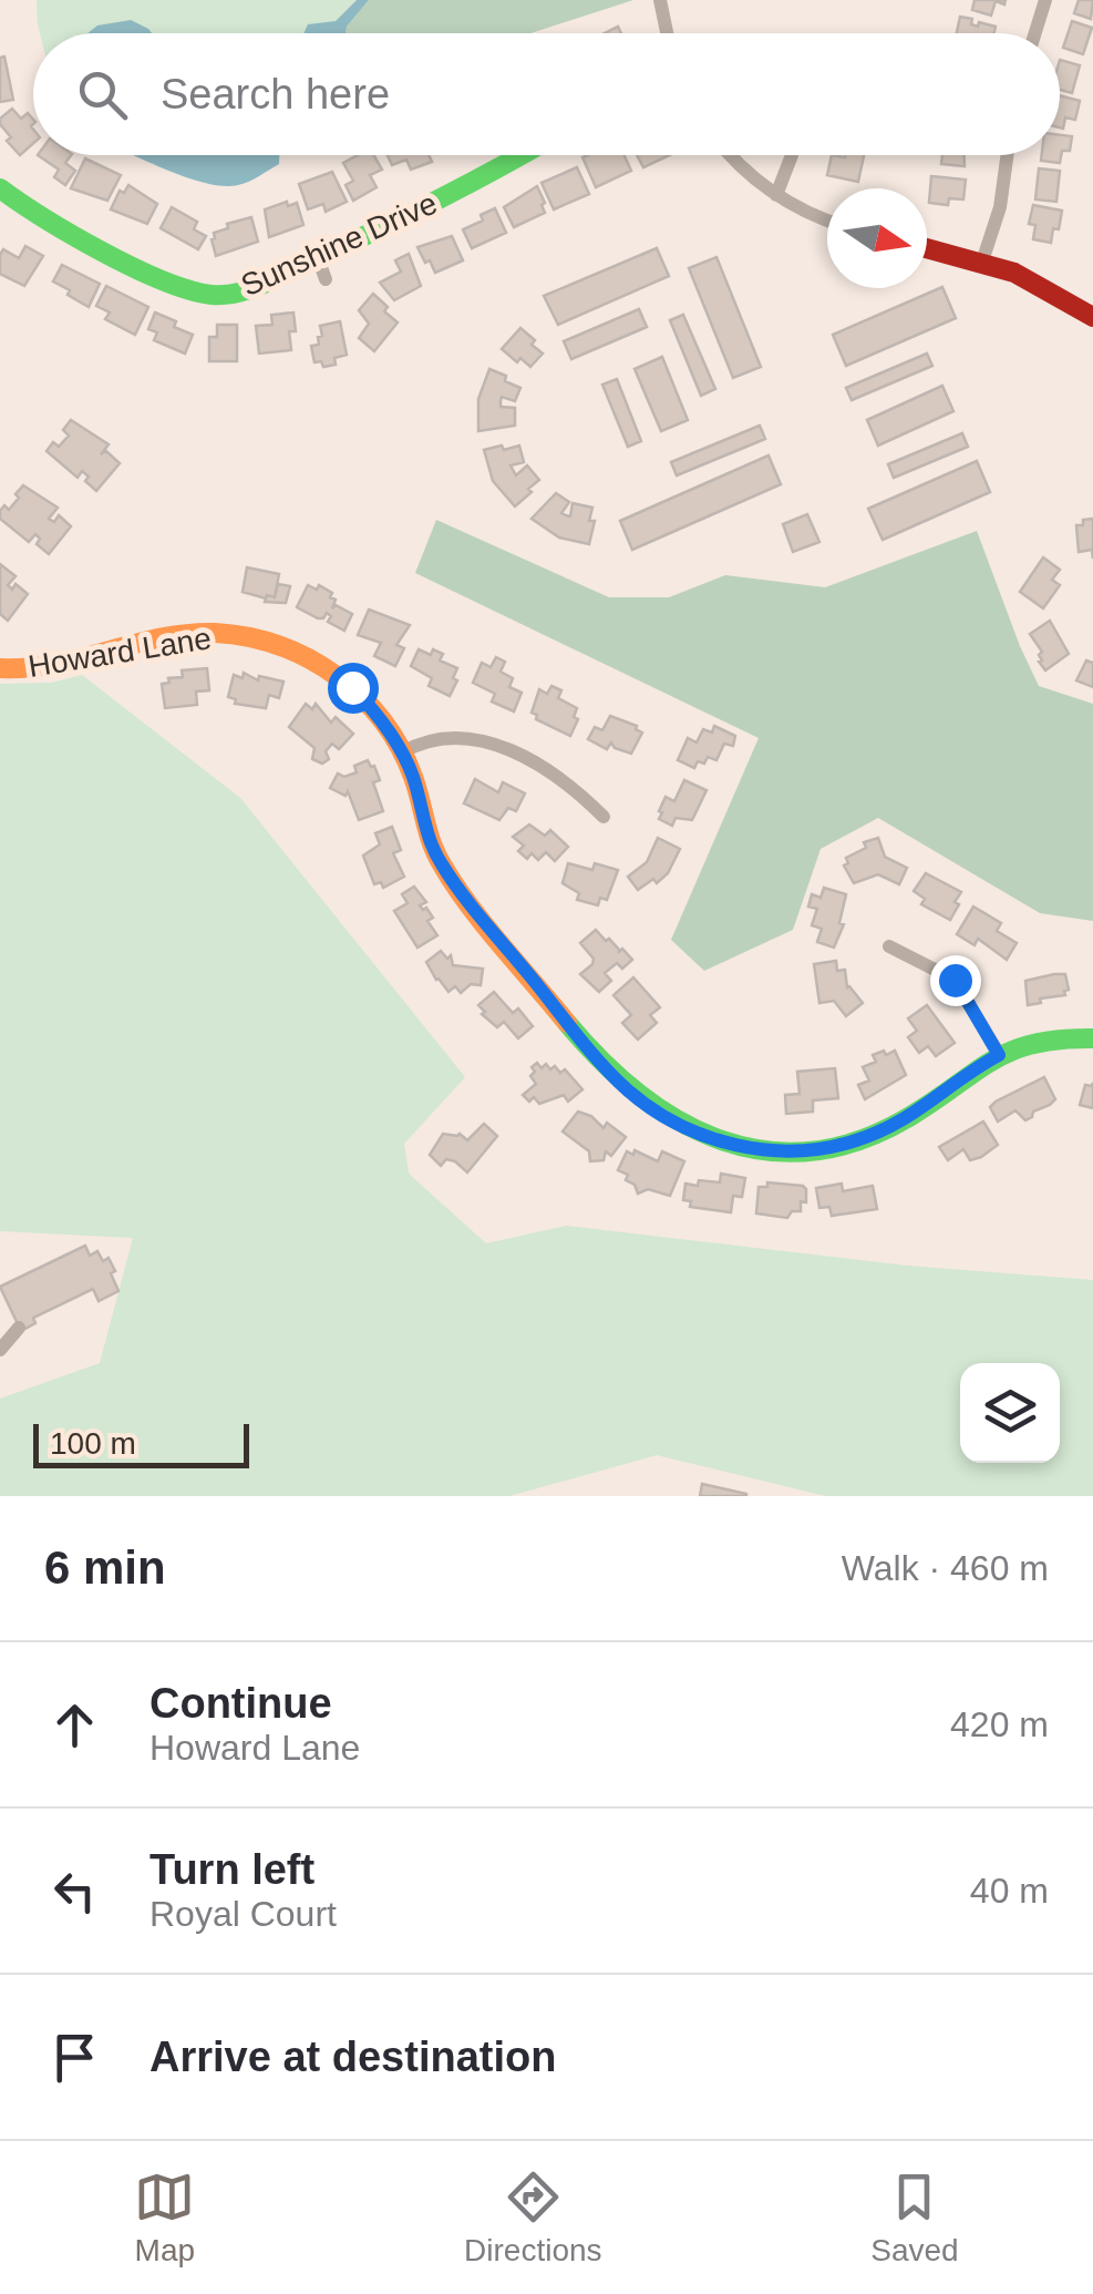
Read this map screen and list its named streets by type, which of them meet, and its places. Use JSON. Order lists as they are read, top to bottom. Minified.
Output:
{"streets":{"street":["Sunshine Drive","Howard Lane"]},"scale_bar":"100 m","north":"right","page":{"search":"Search here","scale":"100 m","heading":["6 min","Walk · 460 m"],"list":[["Continue","Howard Lane","420 m"],["Turn left","Royal Court","40 m"],"Arrive at destination"],"nav":["Map","Directions","Saved"]}}
